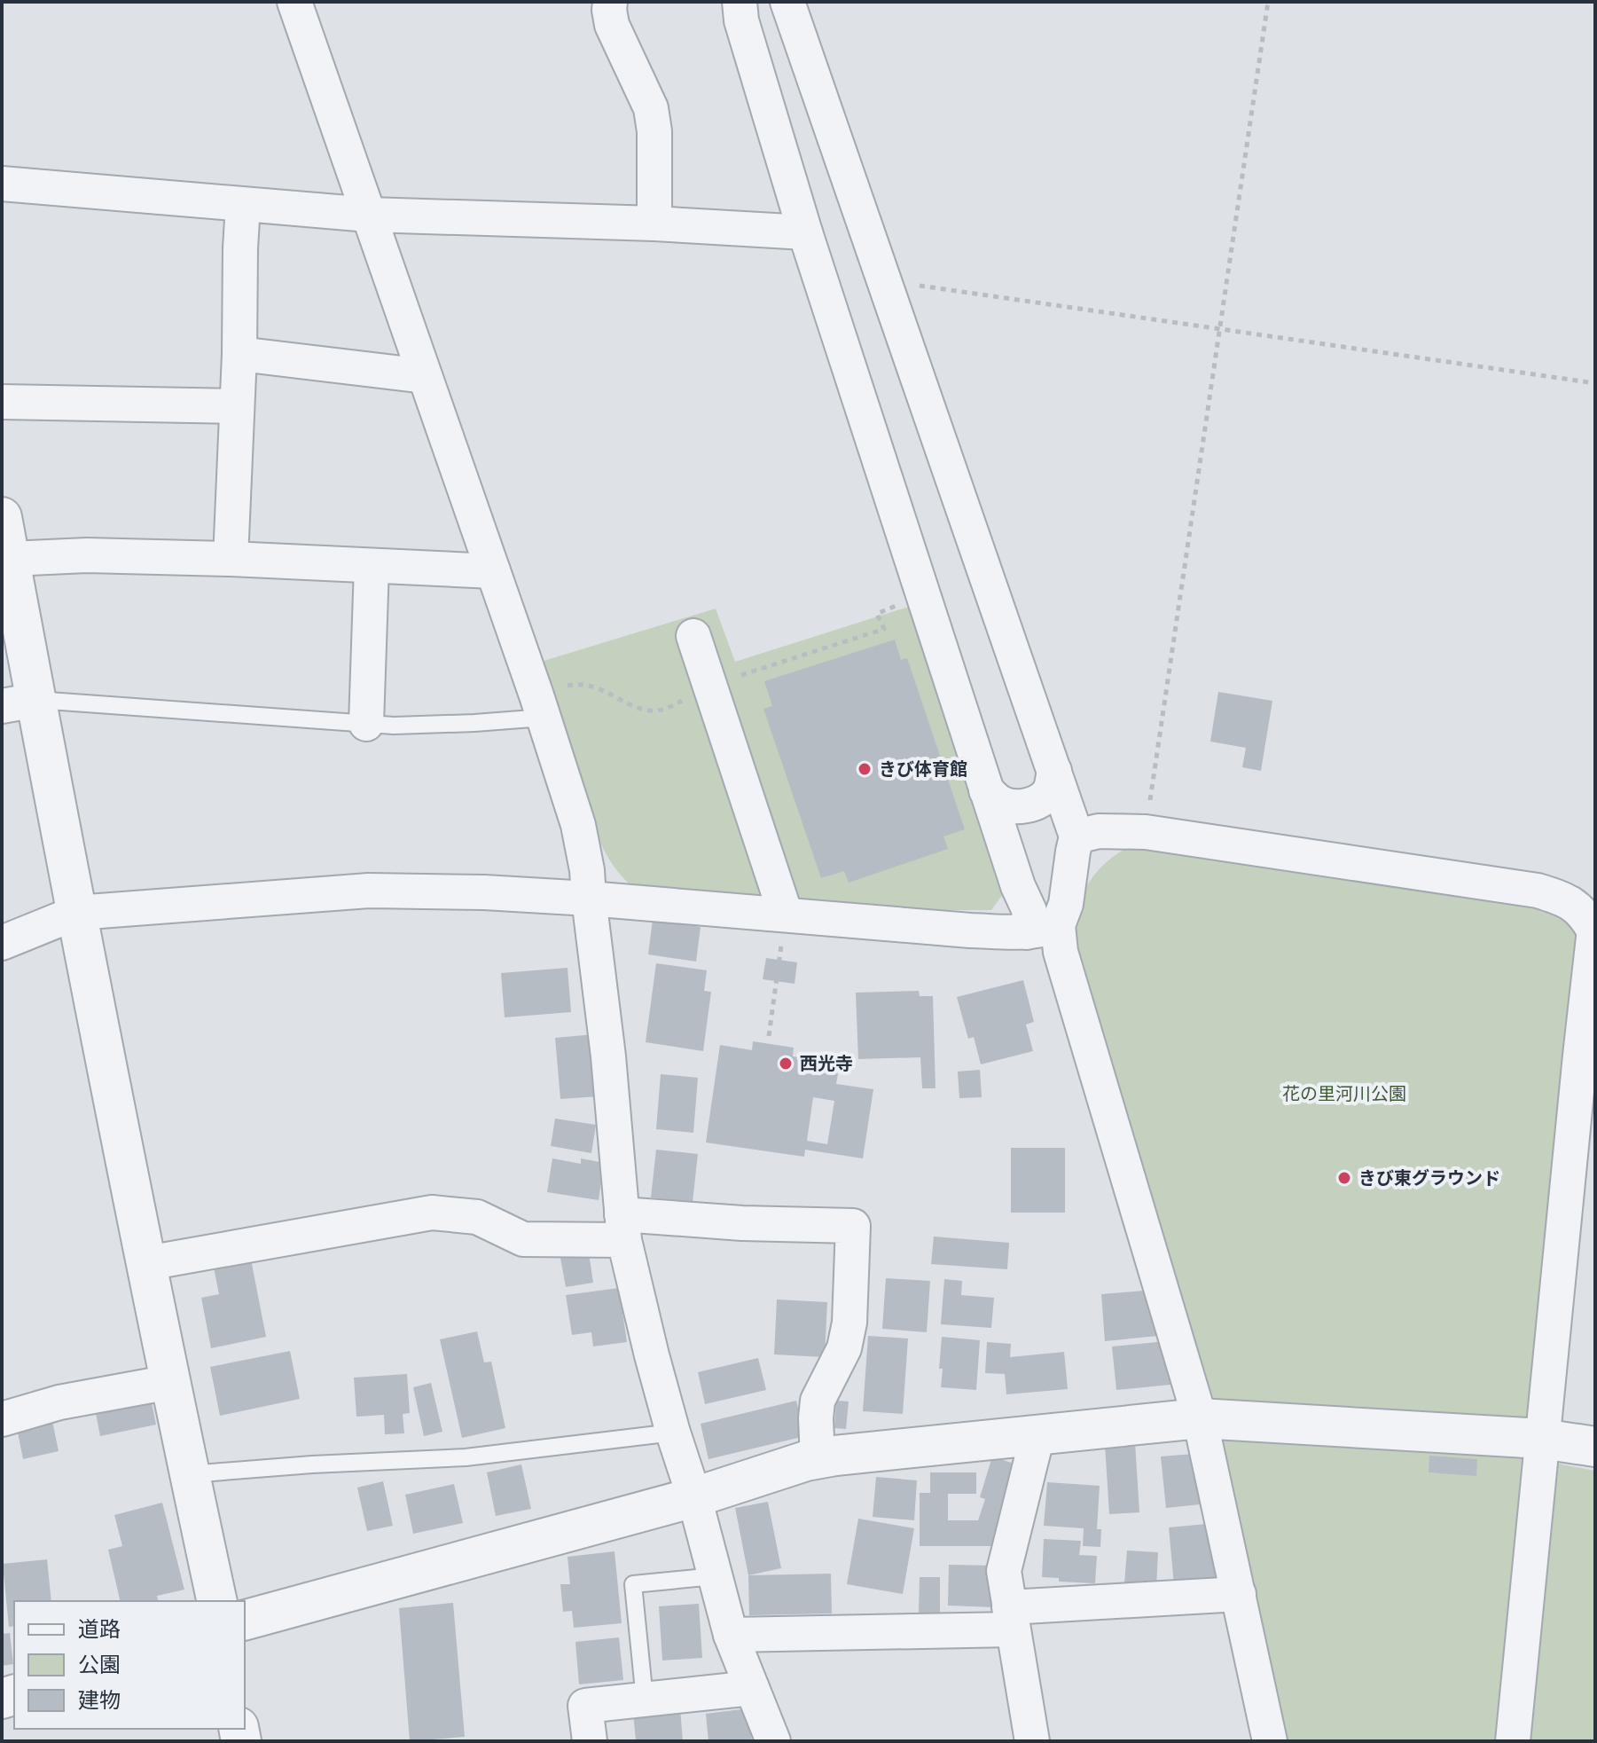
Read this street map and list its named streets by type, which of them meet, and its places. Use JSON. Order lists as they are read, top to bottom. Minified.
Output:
{"parks":["花の里河川公園"],"places":["きび体育館","西光寺","きび東グラウンド"],"legend":["道路","公園","建物"]}
